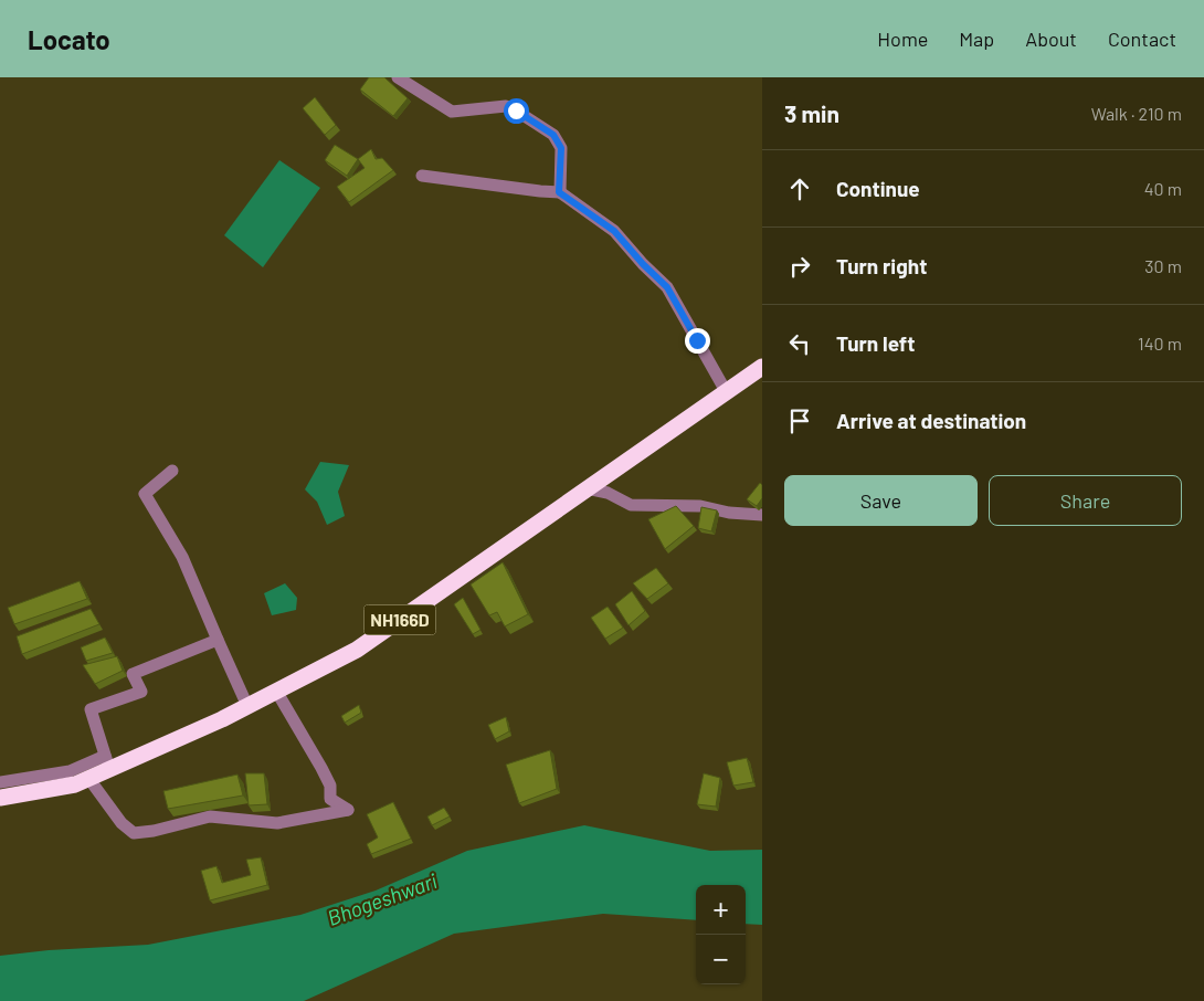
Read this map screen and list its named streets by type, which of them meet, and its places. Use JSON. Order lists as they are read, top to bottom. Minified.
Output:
{"streets":{"highway":["NH166D"]},"water":["Bhogeshwari"],"page":{"header":"Locato","nav":["Home","Map","About","Contact"],"heading":["3 min","Walk · 210 m"],"list":[["Continue","40 m"],["Turn right","30 m"],["Turn left","140 m"],"Arrive at destination"],"buttons":["Save","Share"],"map_buttons":["+","−"]}}
